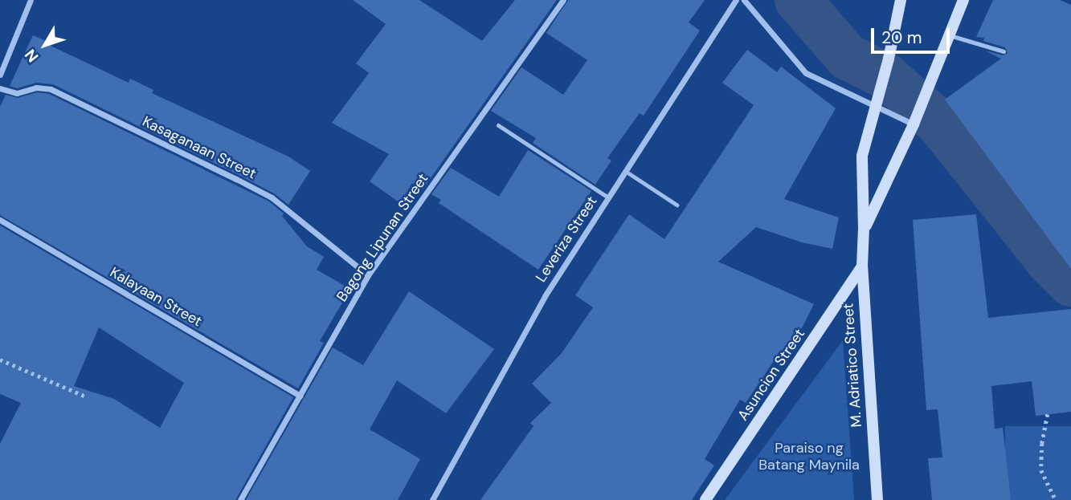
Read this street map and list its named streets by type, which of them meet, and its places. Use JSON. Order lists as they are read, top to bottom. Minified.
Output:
{"streets":{"street":["Kasaganaan Street","Bagong Lipunan Street","Leveriza Street","Kalayaan Street","M. Adriatico Street","Asuncion Street"]},"crossings":[["Kasaganaan Street","Bagong Lipunan Street"],["Bagong Lipunan Street","Kalayaan Street"],["M. Adriatico Street","Asuncion Street"]],"parks":["Paraiso ng Batang Maynila"],"scale_bar":"20 m","north":"bottom left"}
